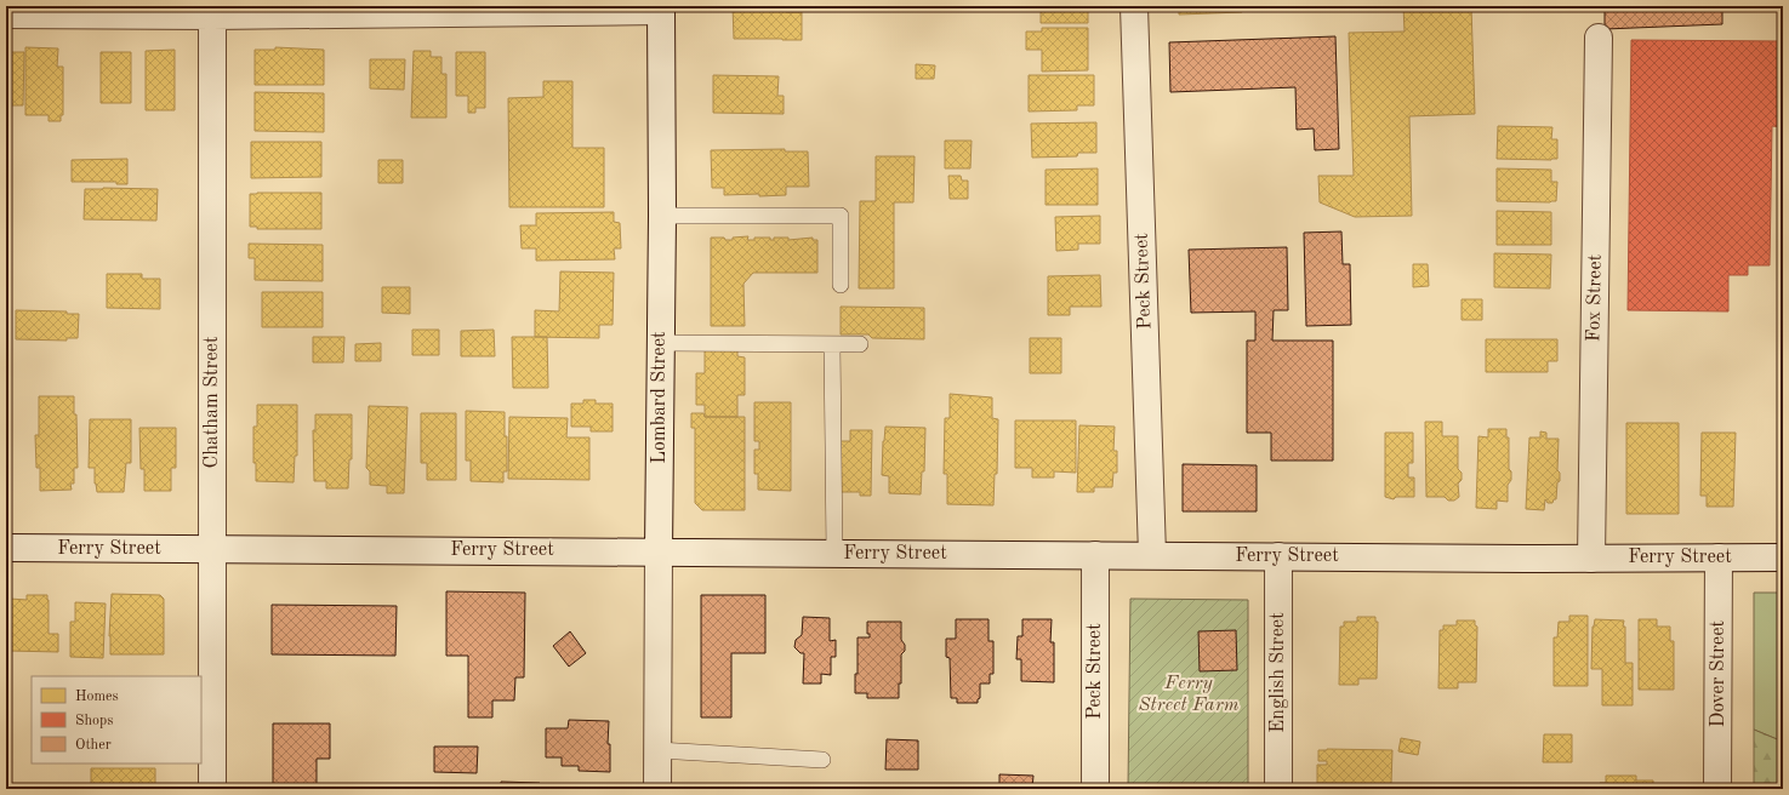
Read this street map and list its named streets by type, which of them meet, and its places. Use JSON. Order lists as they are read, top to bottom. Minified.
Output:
{"streets":{"street":["Peck Street","Fox Street","Lombard Street","Chatham Street","Ferry Street","English Street","Dover Street"]},"crossings":[["Peck Street","Ferry Street"],["Fox Street","Ferry Street"],["Lombard Street","Ferry Street"],["Chatham Street","Ferry Street"],["Ferry Street","English Street"],["Ferry Street","Dover Street"]],"parks":["Ferry Street Farm"],"legend":["Homes","Shops","Other"]}
